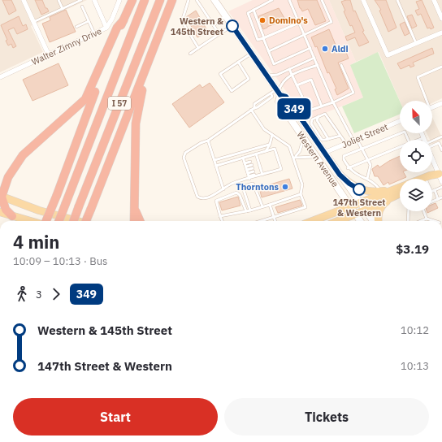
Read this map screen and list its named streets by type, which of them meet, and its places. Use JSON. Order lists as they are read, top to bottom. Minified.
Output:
{"streets":{"highway":["I 57"],"main road":["Western Avenue"],"street":["Walter Zimny Drive","Joliet Street"]},"crossings":[["Joliet Street","Western Avenue"]],"places":["Domino's","Western & 145th Street","Aldi","Thorntons","147th Street & Western"],"lines":["bus line 349"],"north":"top left","page":{"on_map":"349","heading":["4 min","10:09 – 10:13 · Bus","$3.19"],"legs":["3","349"],"list":[{"name":"Western & 145th Street","value":"10:12"},{"name":"147th Street & Western","value":"10:13"}],"buttons":["Start","Tickets"]}}
